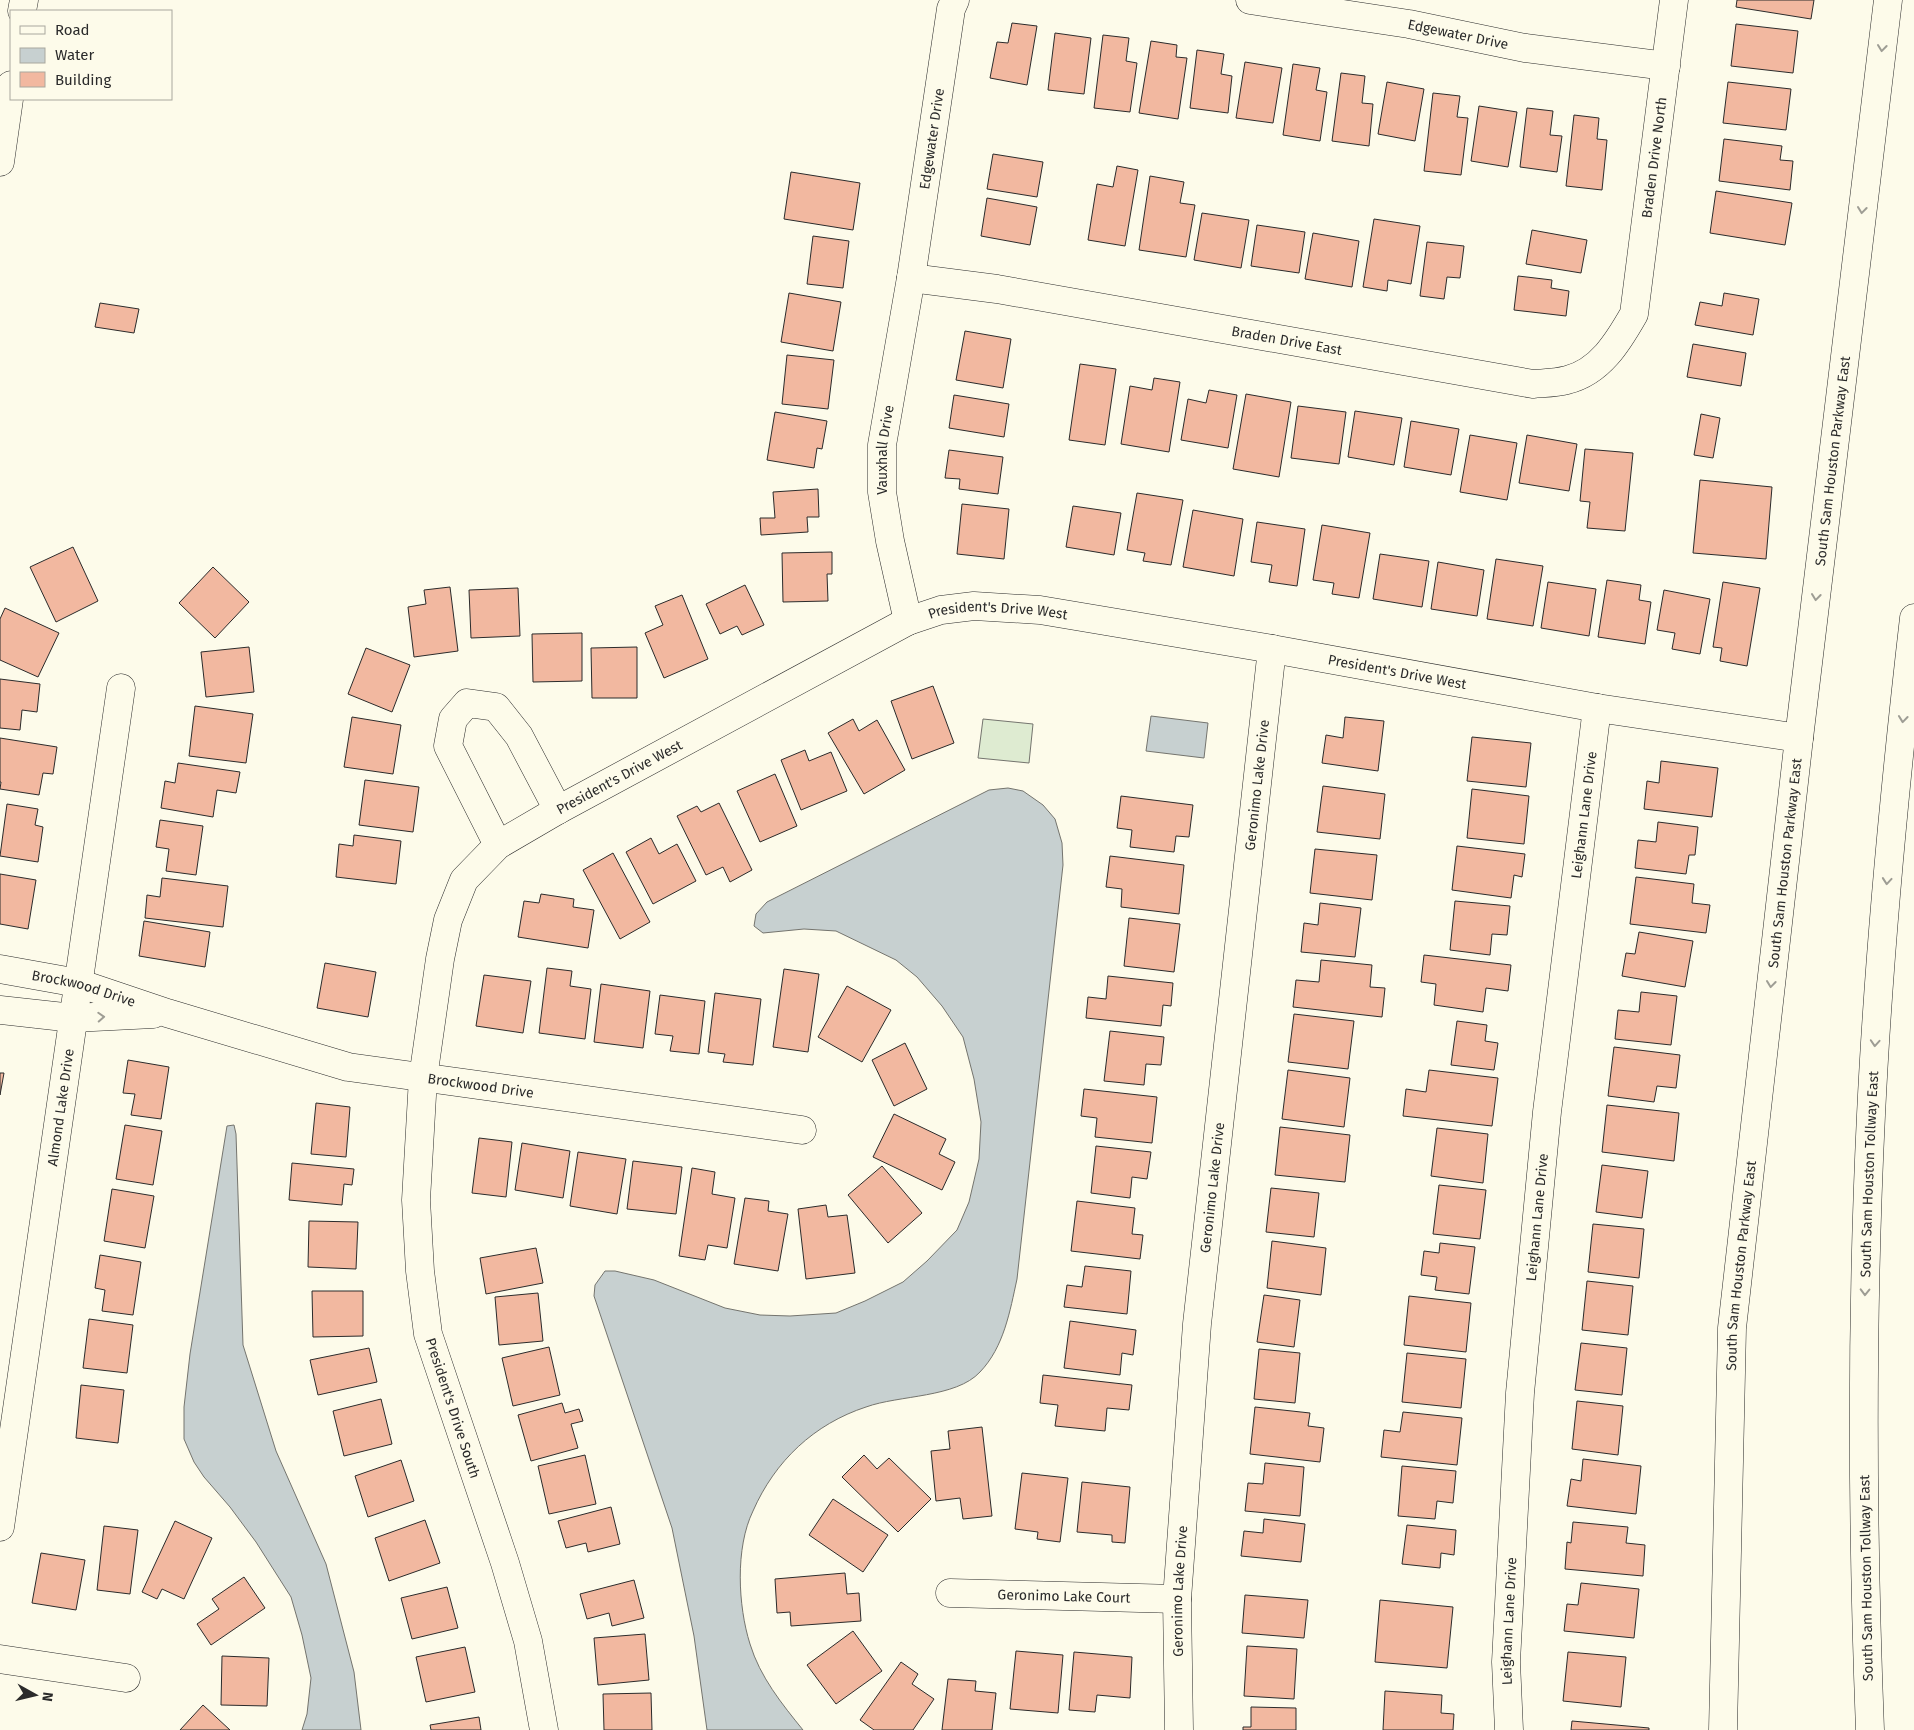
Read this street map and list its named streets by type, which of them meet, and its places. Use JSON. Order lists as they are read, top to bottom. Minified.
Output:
{"streets":{"main road":["Edgewater Drive","Braden Drive North","Braden Drive East","Vauxhall Drive","South Sam Houston Parkway East","President's Drive West","Geronimo Lake Drive","Leighann Lane Drive","Brockwood Drive","Almond Lake Drive","South Sam Houston Tollway East","President's Drive South","Geronimo Lake Court"]},"crossings":[["Edgewater Drive","Braden Drive North"],["Edgewater Drive","Braden Drive East"],["Edgewater Drive","Vauxhall Drive"],["Braden Drive North","Braden Drive East"],["Braden Drive East","Vauxhall Drive"],["Vauxhall Drive","President's Drive West"],["South Sam Houston Parkway East","President's Drive West"],["President's Drive West","Geronimo Lake Drive"],["President's Drive West","Leighann Lane Drive"],["President's Drive West","Brockwood Drive"],["President's Drive West","President's Drive South"],["Geronimo Lake Drive","Geronimo Lake Court"],["Brockwood Drive","Almond Lake Drive"],["Brockwood Drive","President's Drive South"]],"one_way":["South Sam Houston Parkway East","South Sam Houston Tollway East"],"legend":["Road","Water","Building"],"north":"right"}
